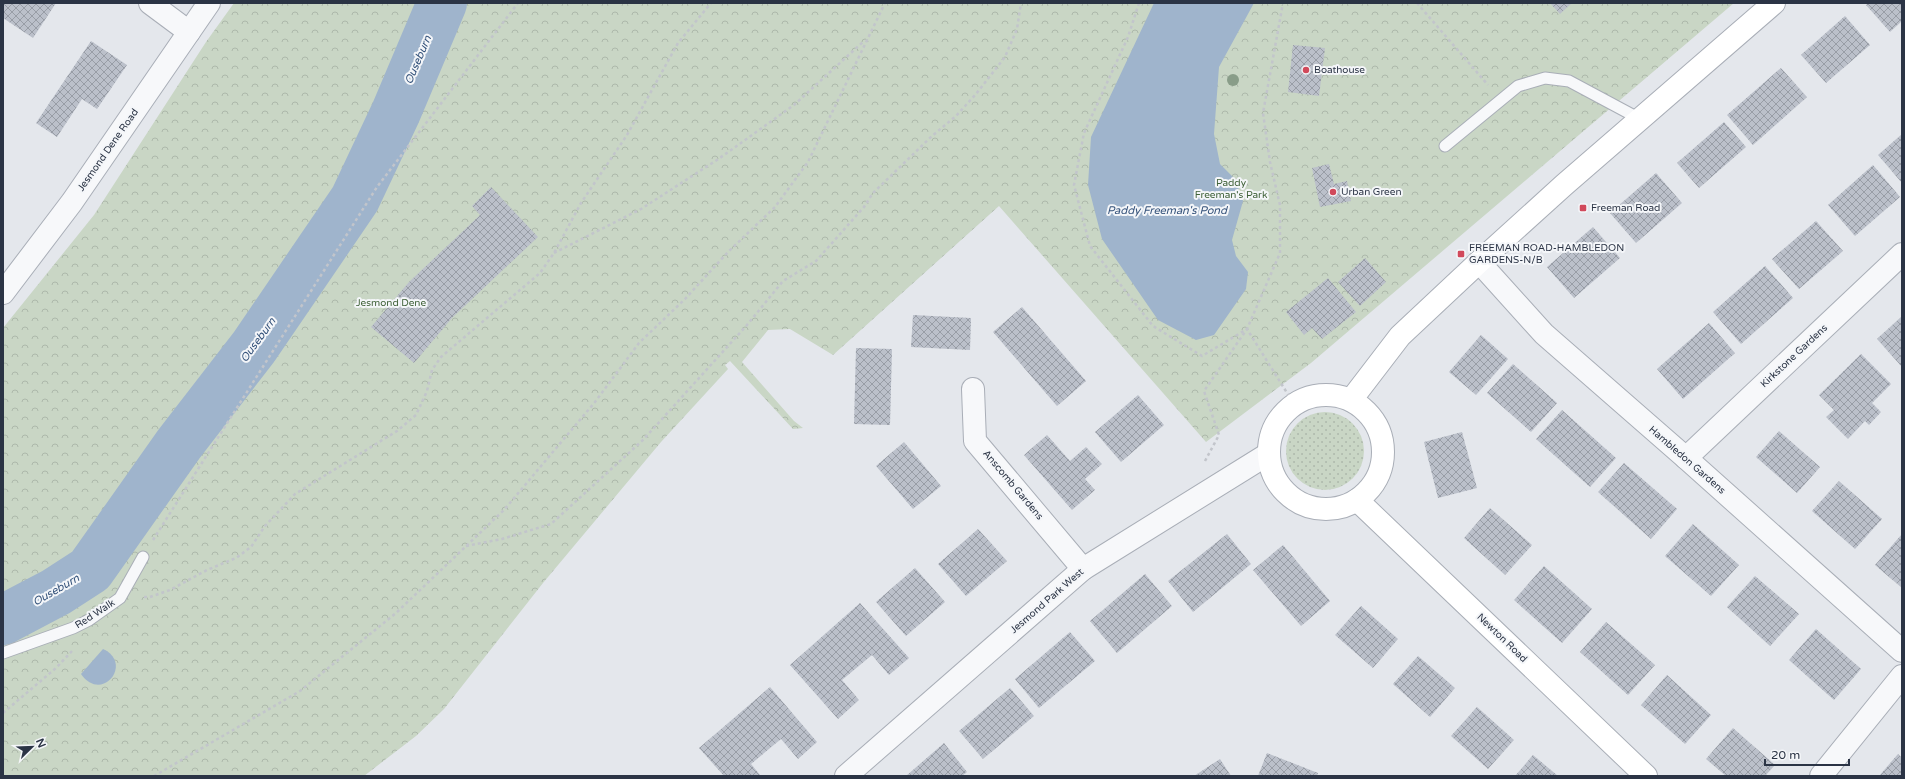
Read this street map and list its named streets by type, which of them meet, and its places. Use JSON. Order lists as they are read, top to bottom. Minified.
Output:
{"streets":{"street":["Jesmond Dene Road","Kirkstone Gardens","Hambledon Gardens","Anscomb Gardens","Jesmond Park West","Newton Road"],"lane":["Red Walk"]},"crossings":[["Kirkstone Gardens","Hambledon Gardens"],["Anscomb Gardens","Jesmond Park West"],["Jesmond Park West","Newton Road"]],"water":["Ouseburn","Paddy Freeman's Pond"],"parks":["Paddy Freeman's Park","Jesmond Dene"],"places":{"other":["Boathouse","Urban Green"],"transit":["Freeman Road","FREEMAN ROAD-HAMBLEDON GARDENS-N/B"]},"scale_bar":"20 m","north":"top right"}
